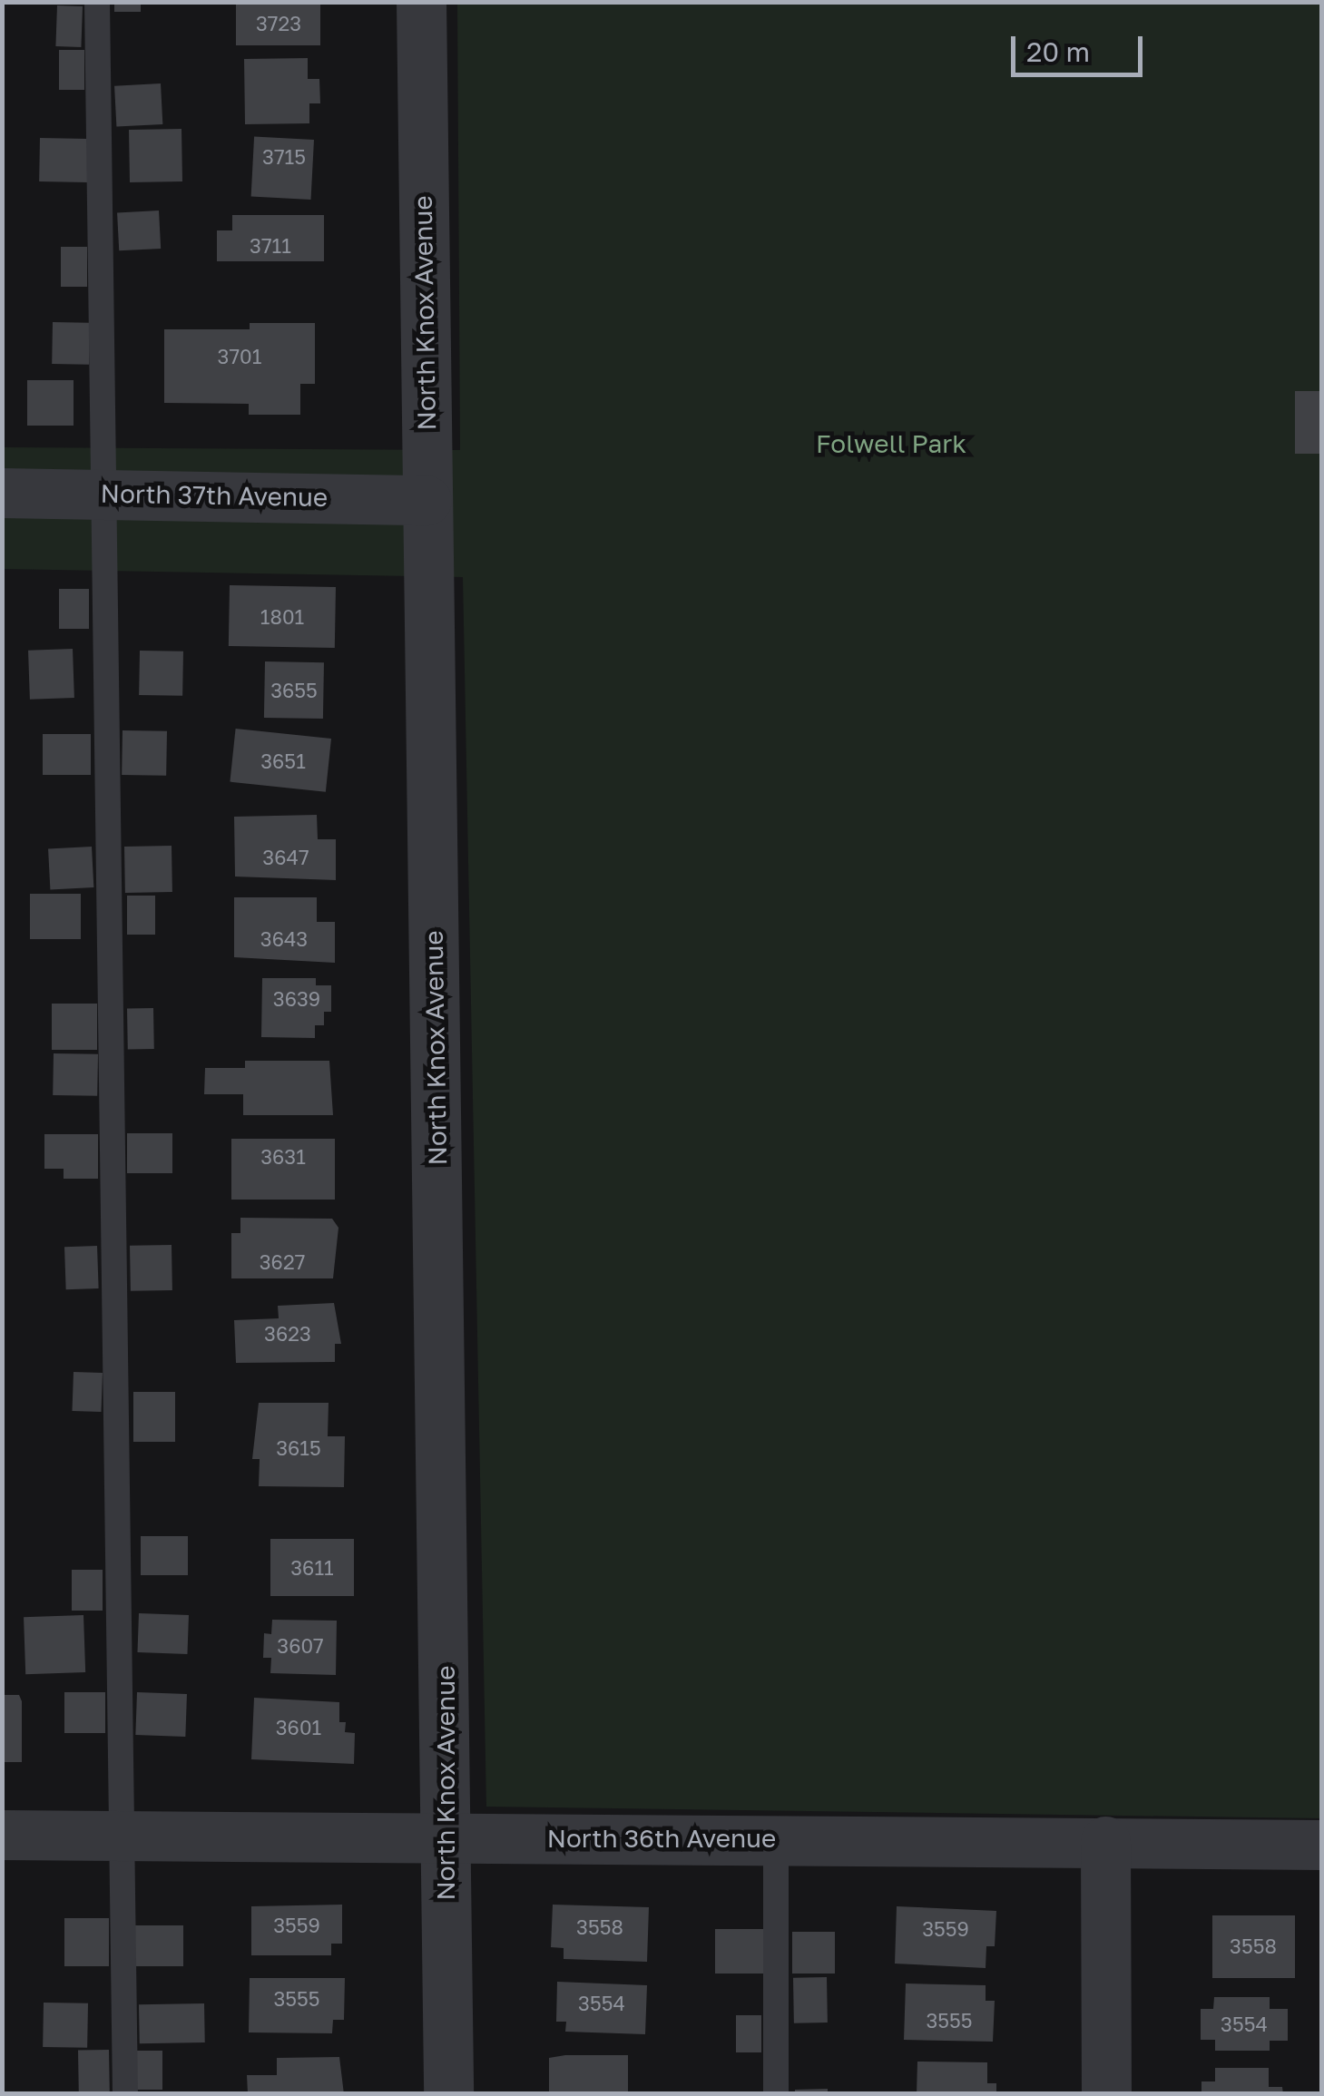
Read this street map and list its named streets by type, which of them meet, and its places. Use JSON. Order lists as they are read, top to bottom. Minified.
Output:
{"streets":{"street":["North Knox Avenue","North 37th Avenue","North 36th Avenue"]},"crossings":[["North Knox Avenue","North 37th Avenue"],["North Knox Avenue","North 36th Avenue"]],"parks":["Folwell Park"],"house_numbers":["3723","3715","3711","3701","1801","3655","3651","3647","3643","3639","3631","3627","3623","3615","3611","3607","3601","3559","3558","3559","3558","3555","3554","3555","3554"],"scale_bar":"20 m"}
